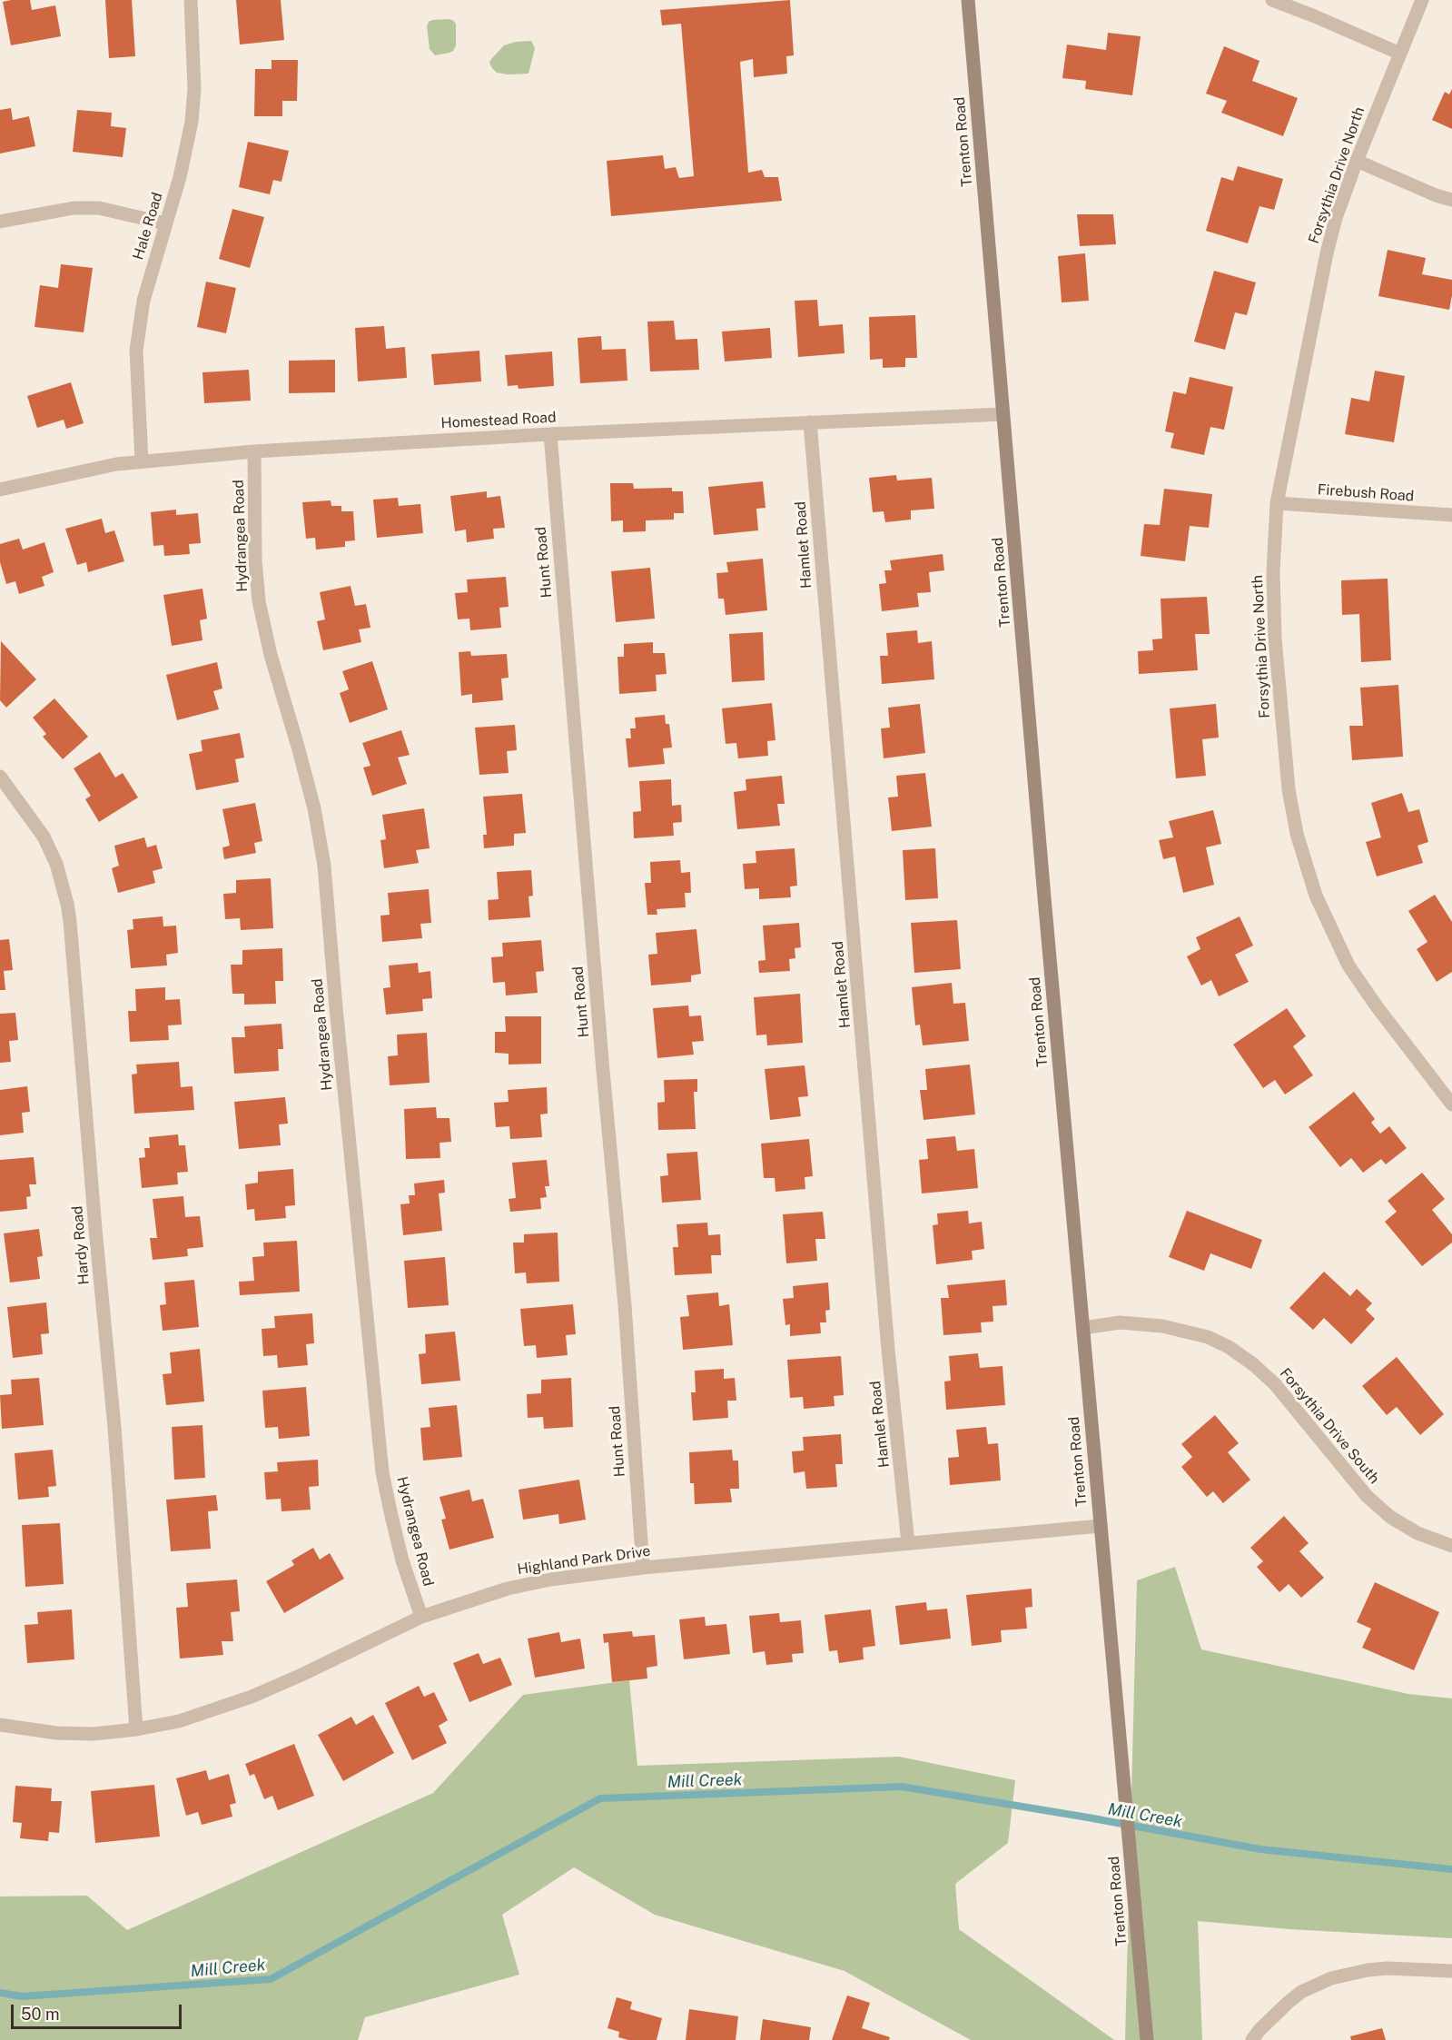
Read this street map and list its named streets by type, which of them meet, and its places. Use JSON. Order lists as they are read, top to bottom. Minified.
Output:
{"streets":{"main road":["Trenton Road"],"street":["Forsythia Drive North","Hale Road","Homestead Road","Firebush Road","Hydrangea Road","Hamlet Road","Hunt Road","Hardy Road","Forsythia Drive South","Highland Park Drive"]},"crossings":[["Trenton Road","Homestead Road"],["Trenton Road","Forsythia Drive South"],["Trenton Road","Highland Park Drive"],["Forsythia Drive North","Firebush Road"],["Hale Road","Homestead Road"],["Homestead Road","Hydrangea Road"],["Homestead Road","Hamlet Road"],["Homestead Road","Hunt Road"],["Hydrangea Road","Highland Park Drive"],["Hamlet Road","Highland Park Drive"],["Hunt Road","Highland Park Drive"],["Hardy Road","Highland Park Drive"]],"water":["Mill Creek"],"scale_bar":"50 m"}
